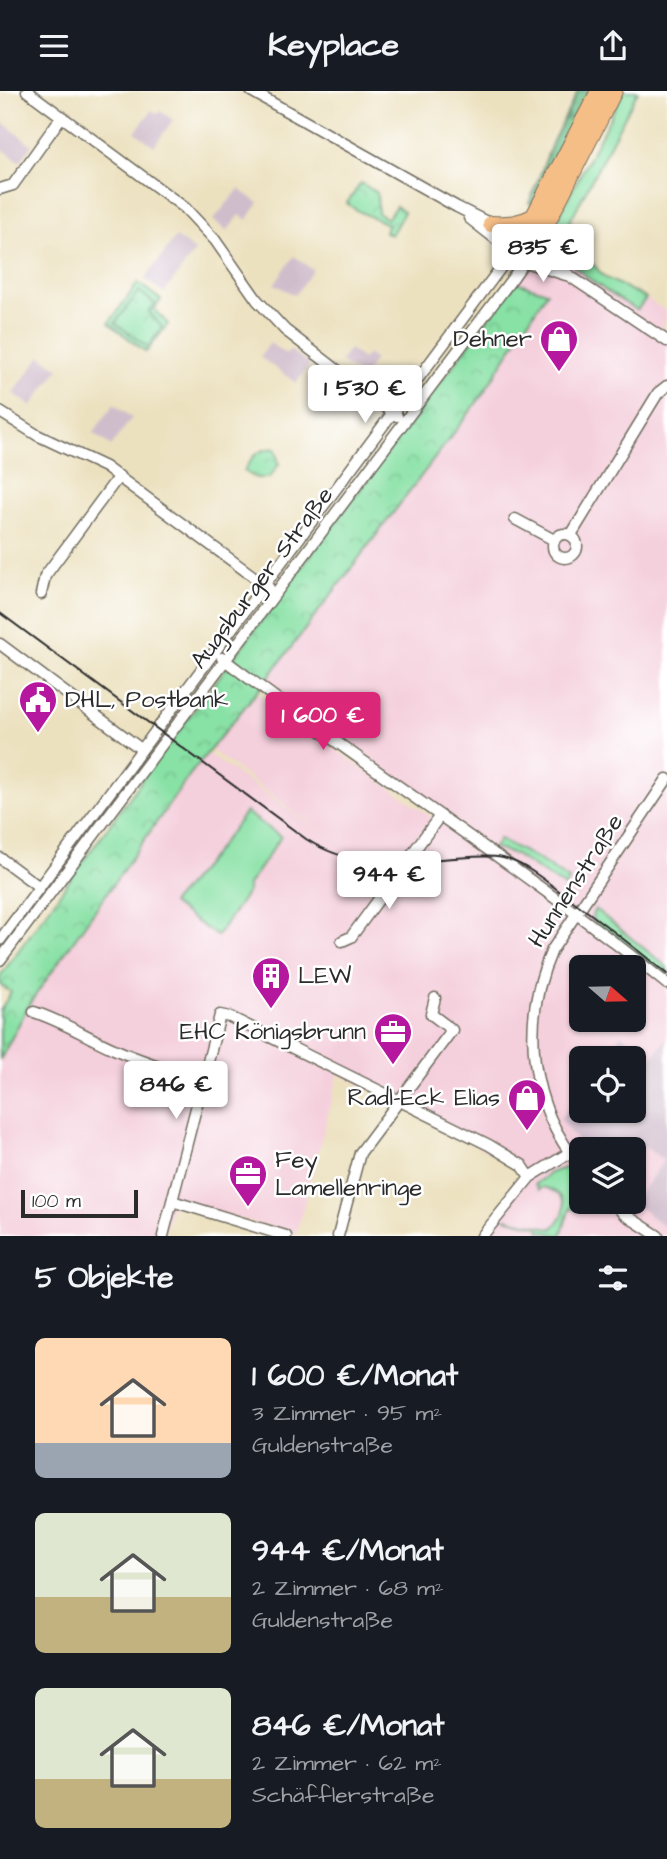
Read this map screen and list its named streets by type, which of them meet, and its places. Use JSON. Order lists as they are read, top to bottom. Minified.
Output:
{"streets":{"street":["Augsburger Straße","Hunnenstraße"]},"places":{"shop":["Dehner","Radl-Eck Elias"],"public building":["DHL, Postbank"],"building":["LEW"],"office":["EHC Königsbrunn","Fey Lamellenringe"]},"scale_bar":"100 m","north":"right","page":{"header":"Keyplace","price":["835 €","1 530 €","1 600 €","944 €","846 €"],"scale":"100 m","heading":"5 Objekte","list":[{"name":"1 600 €/Monat","note":"3 Zimmer · 95 m² · Guldenstraße"},{"name":"944 €/Monat","note":"2 Zimmer · 68 m² · Guldenstraße"},{"name":"846 €/Monat","note":"2 Zimmer · 62 m² · Schäfflerstraße"}]}}
